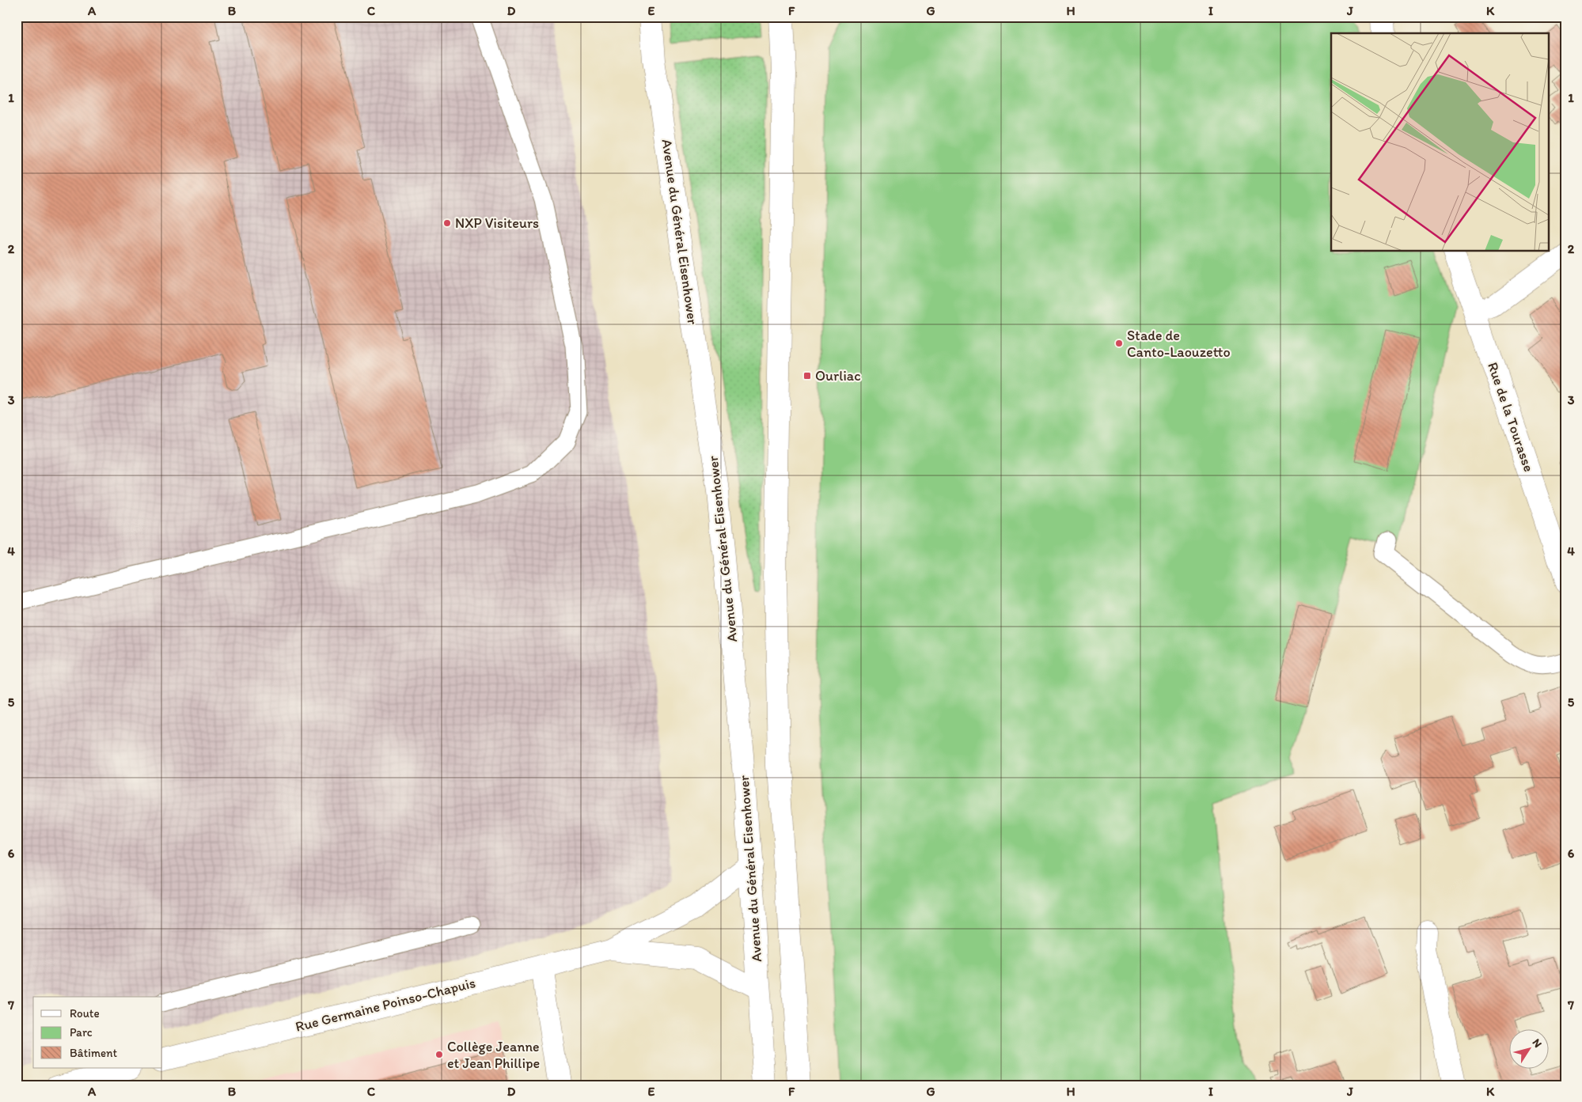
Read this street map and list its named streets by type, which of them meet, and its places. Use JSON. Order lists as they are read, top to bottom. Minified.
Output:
{"streets":{"main road":["Avenue du Général Eisenhower","Rue de la Tourasse","Rue Germaine Poinso-Chapuis"]},"crossings":[["Avenue du Général Eisenhower","Rue Germaine Poinso-Chapuis"]],"places":{"other":["NXP Visiteurs","Stade de Canto-Laouzetto","Collège Jeanne et Jean Phillipe"],"transit":["Ourliac"]},"legend":["Route","Parc","Bâtiment"],"north":"top right","grid":{"columns":["A","B","C","D","E","F","G","H","I","J","K"],"rows":["1","2","3","4","5","6","7"]}}
